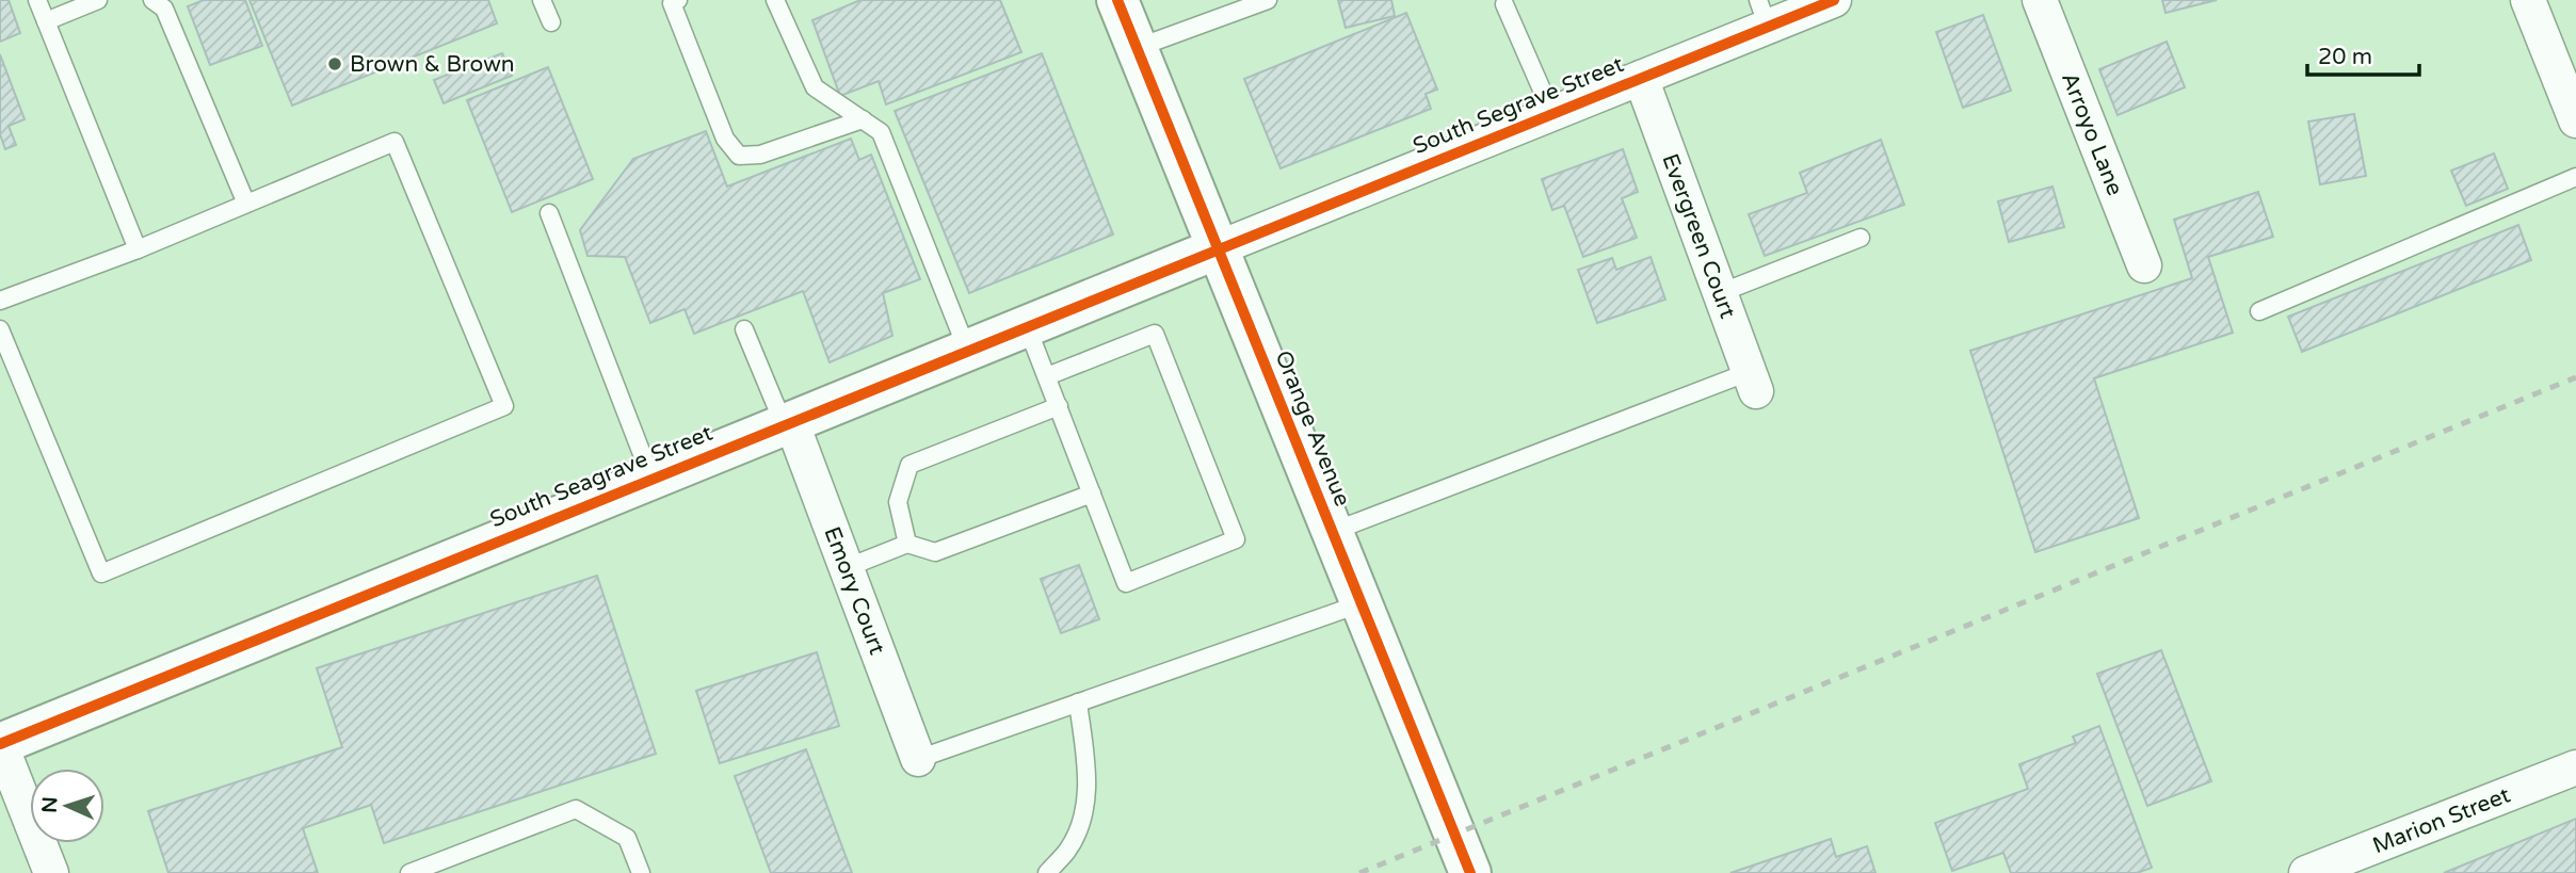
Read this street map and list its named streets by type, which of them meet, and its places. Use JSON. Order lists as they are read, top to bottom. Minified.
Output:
{"streets":{"street":["South Segrave Street","Arroyo Lane","Evergreen Court","Orange Avenue","South Seagrave Street","Emory Court","Marion Street"]},"crossings":[["South Segrave Street","Evergreen Court"],["South Segrave Street","Orange Avenue"],["South Segrave Street","South Seagrave Street"],["Orange Avenue","South Seagrave Street"],["South Seagrave Street","Emory Court"]],"places":["Brown & Brown"],"scale_bar":"20 m","north":"left"}
